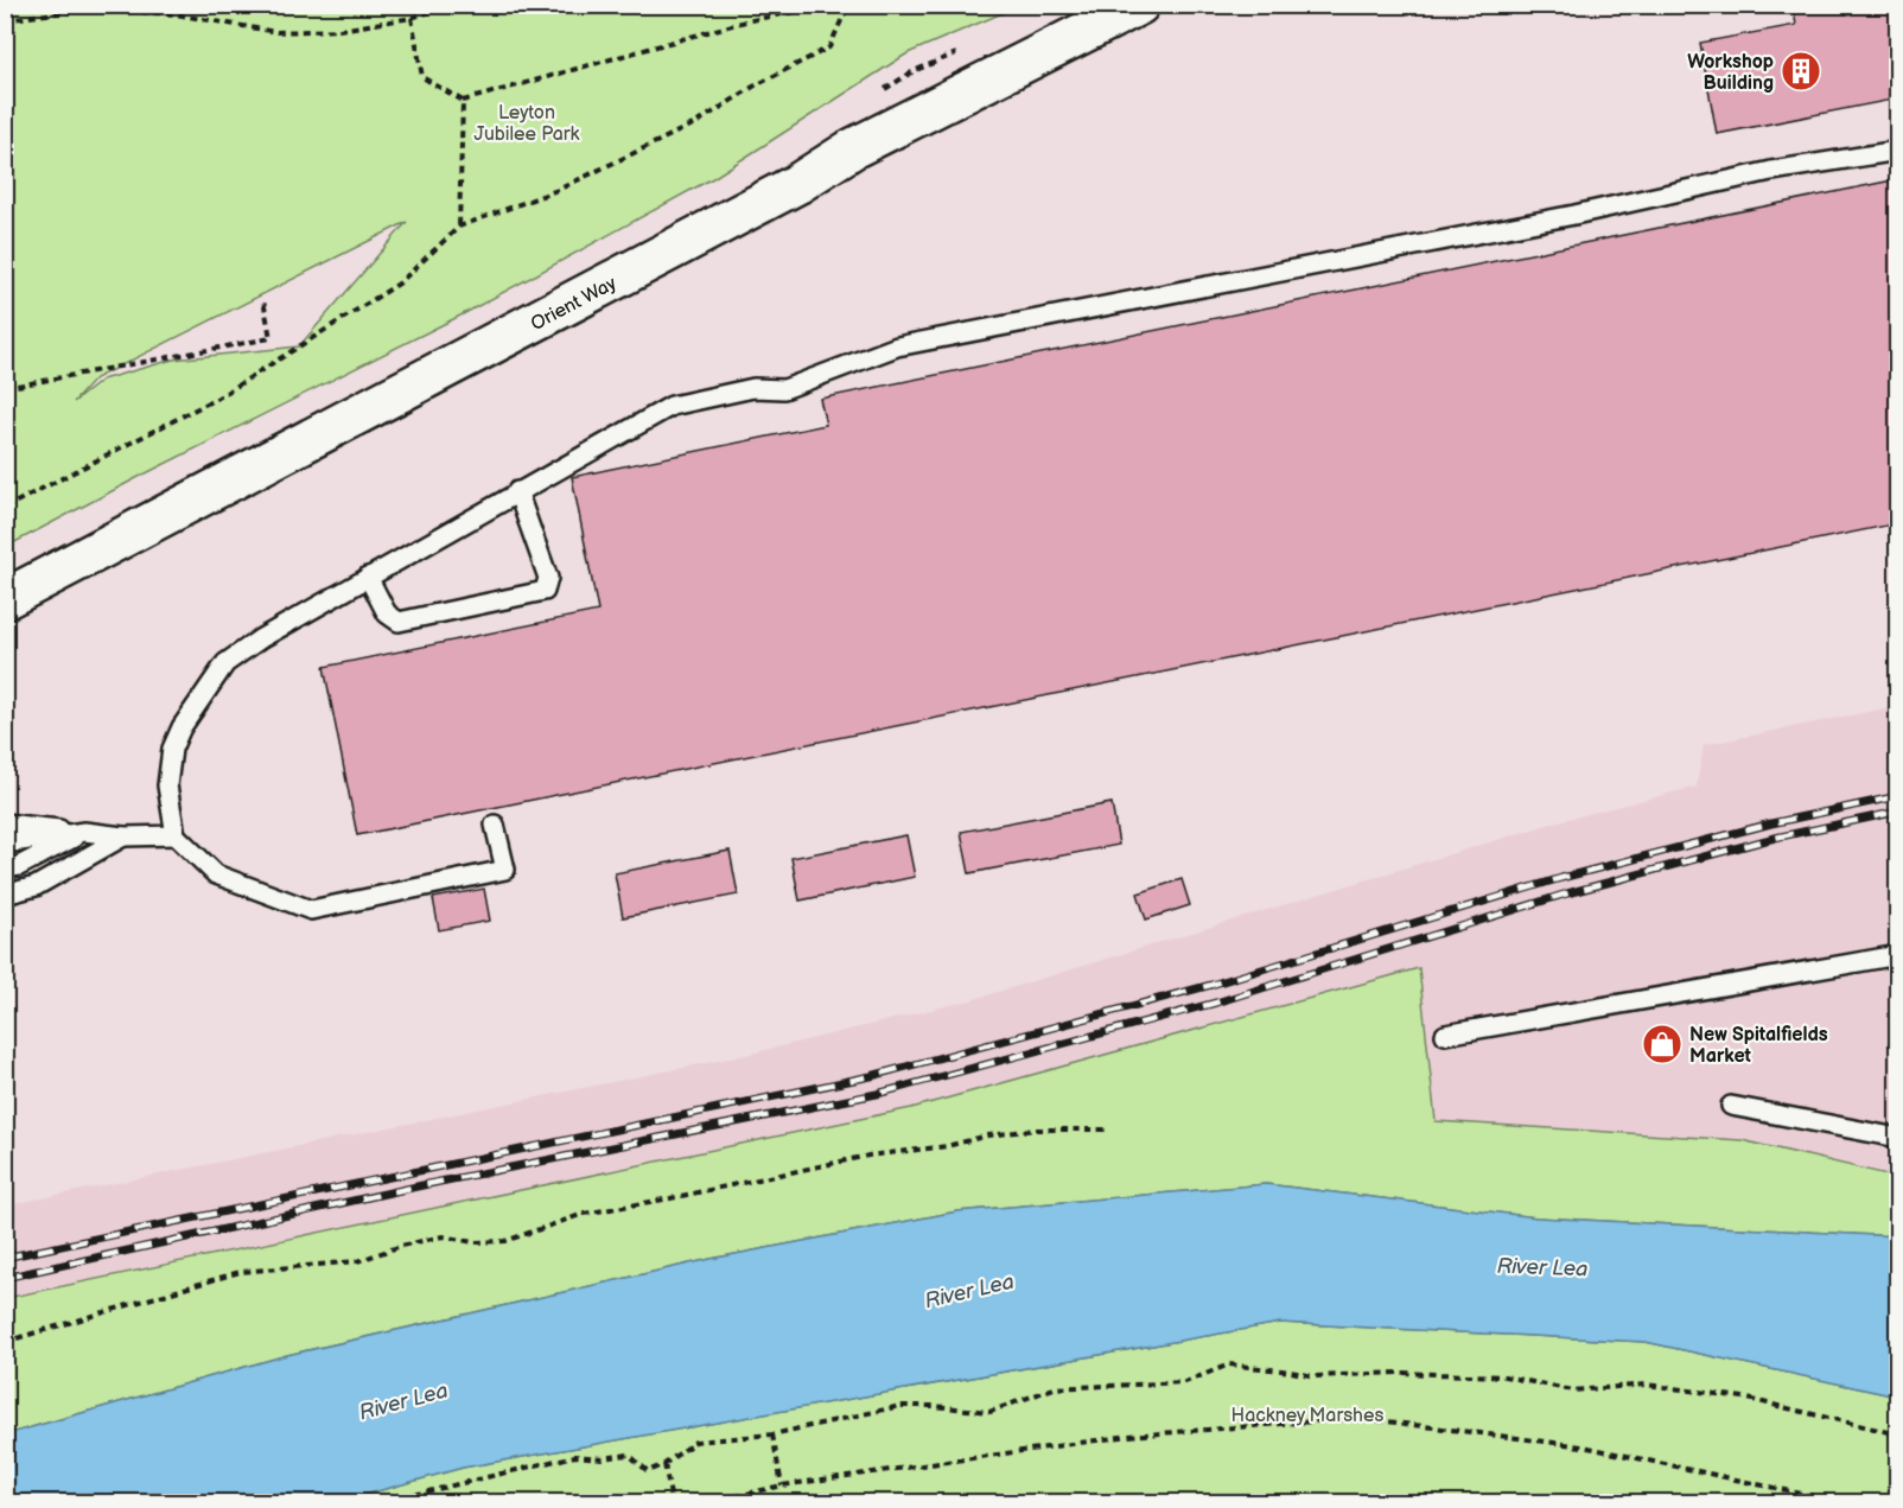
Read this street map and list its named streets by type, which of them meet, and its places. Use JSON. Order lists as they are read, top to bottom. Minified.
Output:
{"streets":{"street":["Orient Way"]},"water":["River Lea"],"parks":["Leyton Jubilee Park","Hackney Marshes"],"places":{"building":["Workshop Building"],"shop":["New Spitalfields Market"]}}
